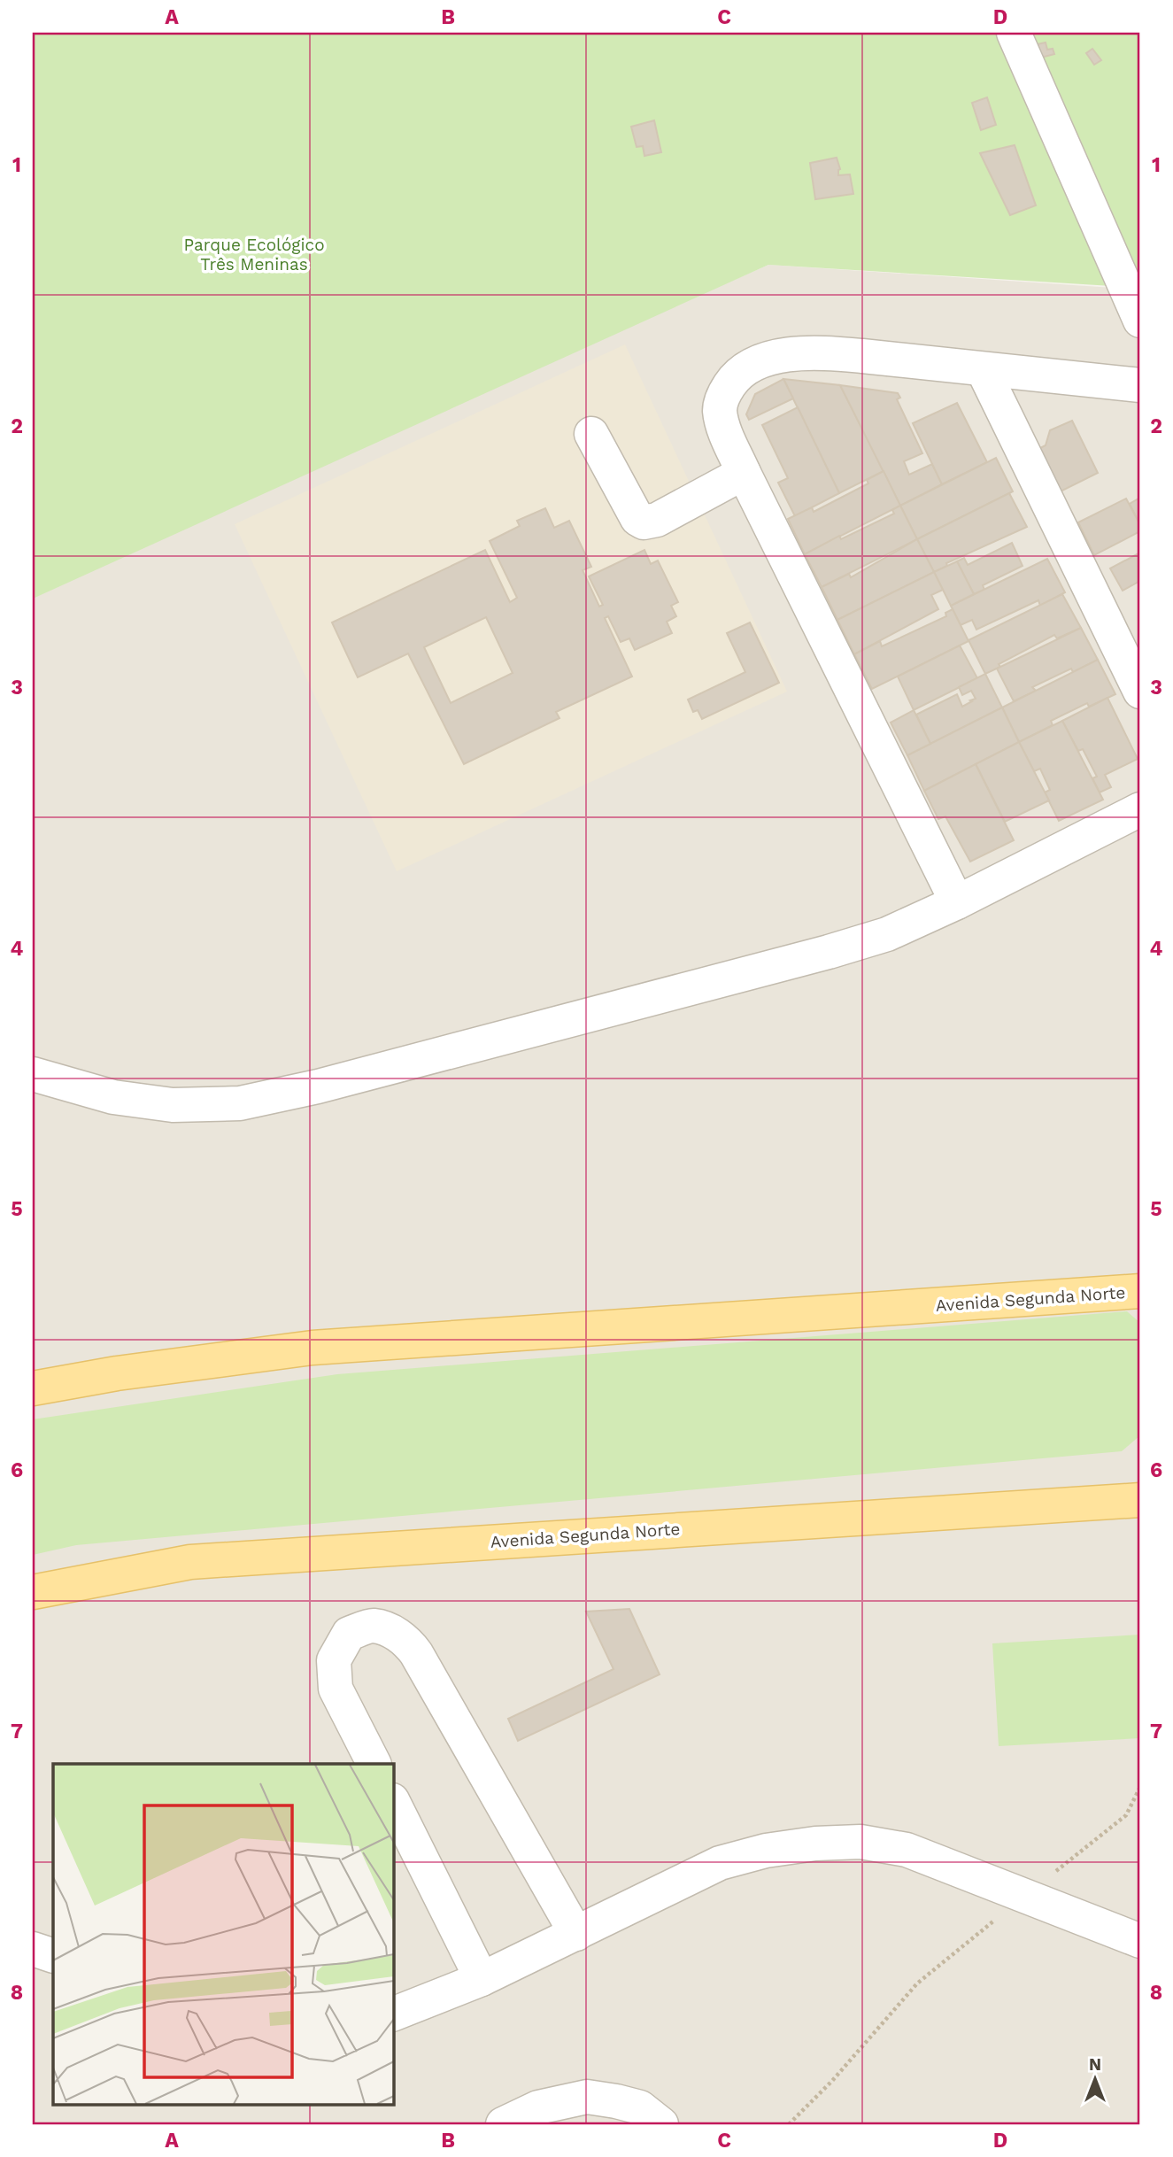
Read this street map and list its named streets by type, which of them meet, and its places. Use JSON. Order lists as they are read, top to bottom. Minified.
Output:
{"streets":{"main road":["Avenida Segunda Norte"]},"parks":["Parque Ecológico Três Meninas"],"north":"top","grid":{"columns":["A","B","C","D"],"rows":["1","2","3","4","5","6","7","8"]}}
